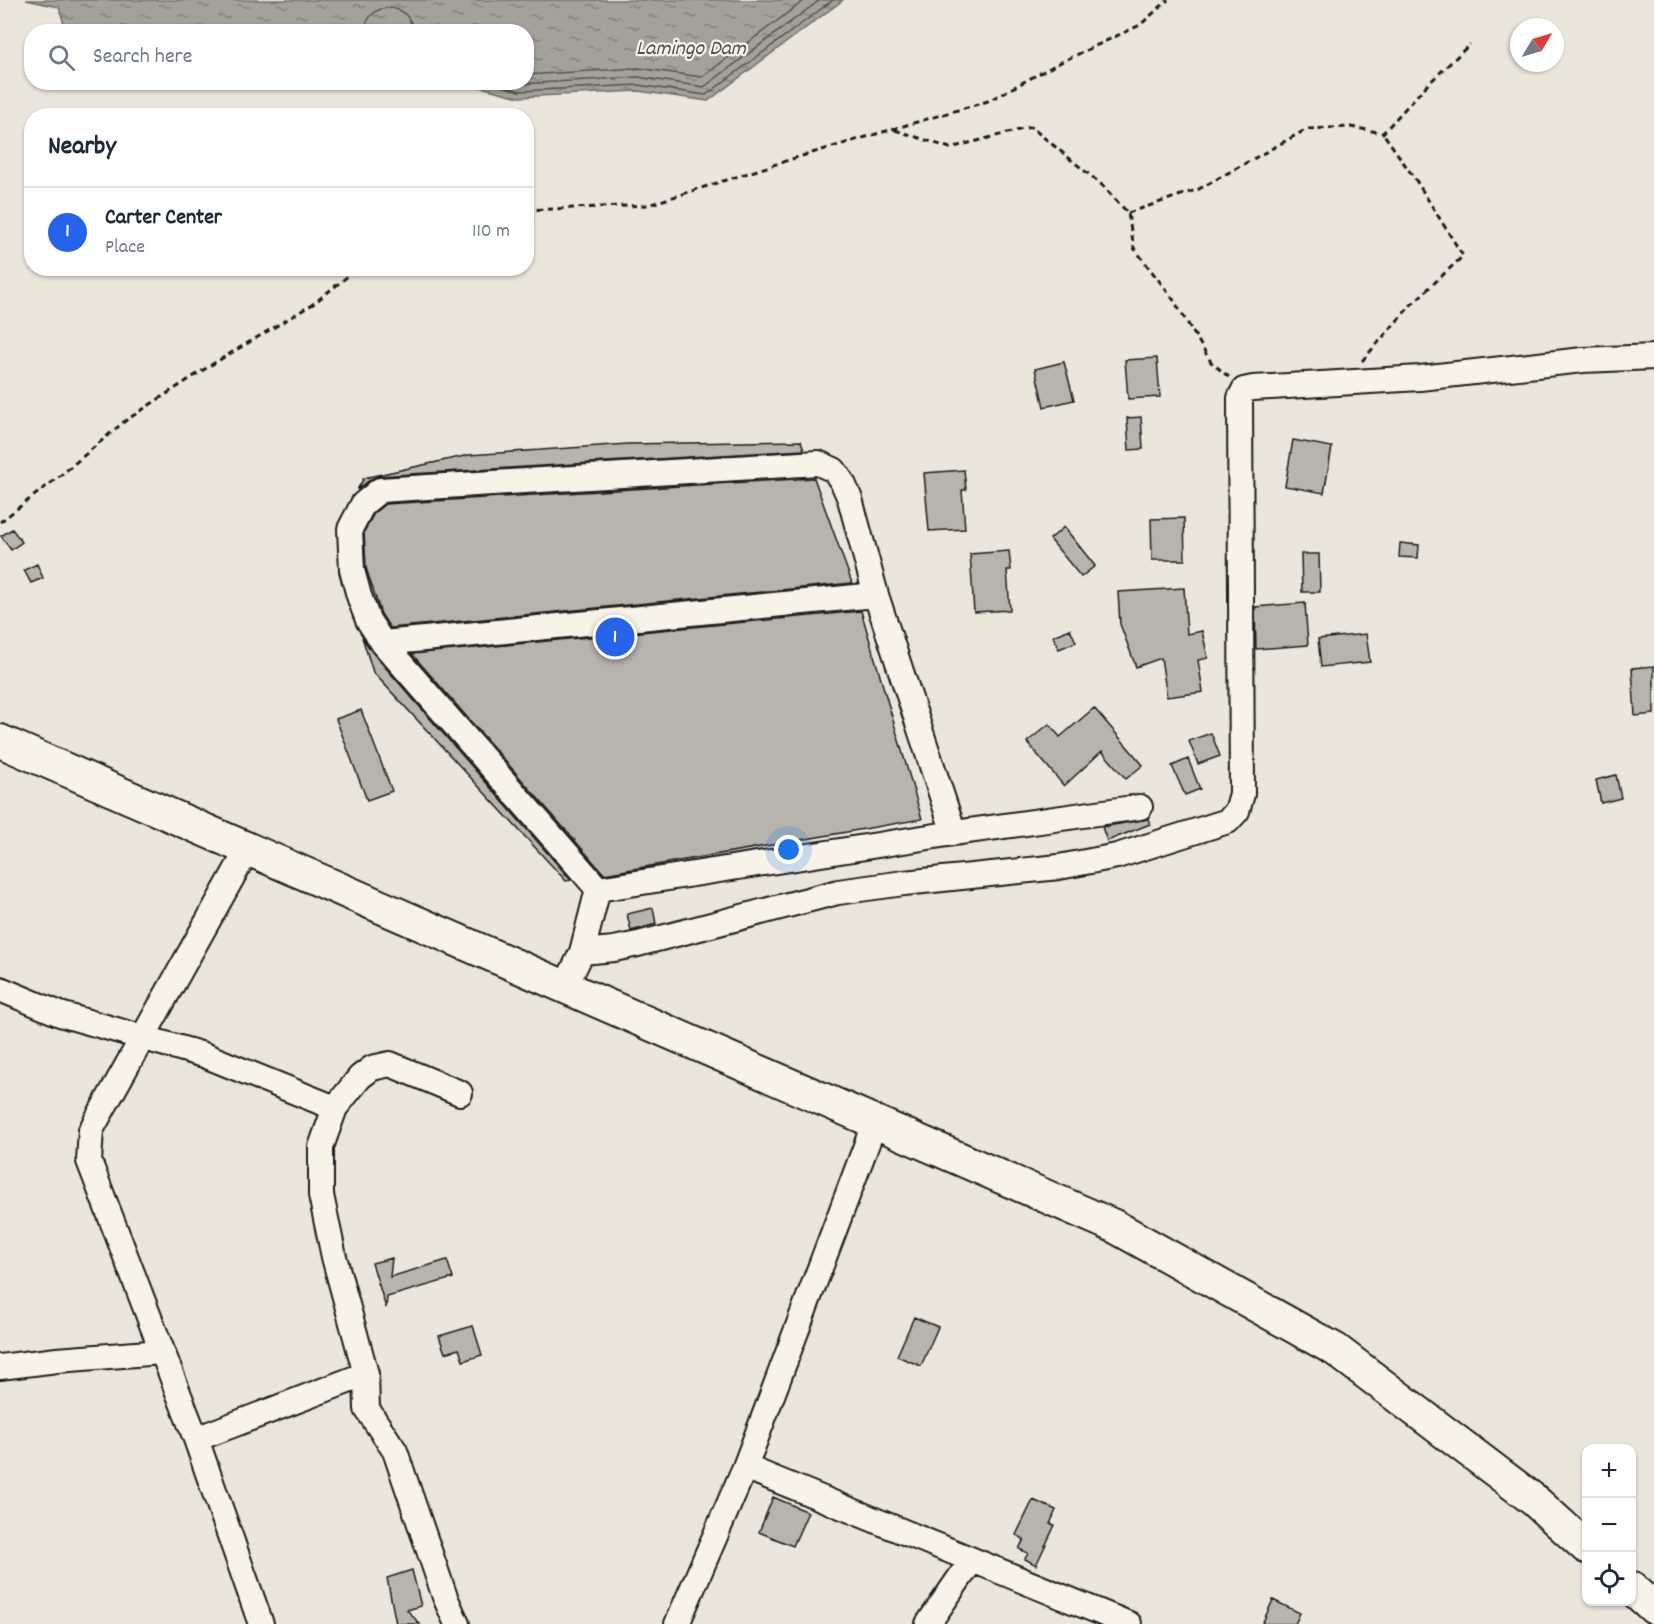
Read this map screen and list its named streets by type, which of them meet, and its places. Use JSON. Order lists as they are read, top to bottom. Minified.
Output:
{"water":["Lamingo Dam"],"north":"top right","page":{"search":"Search here","heading":"Nearby","list":[{"mark":"1","name":"Carter Center","note":"Place","value":"110 m"}],"pins":"1","map_buttons":["+","−"]}}
